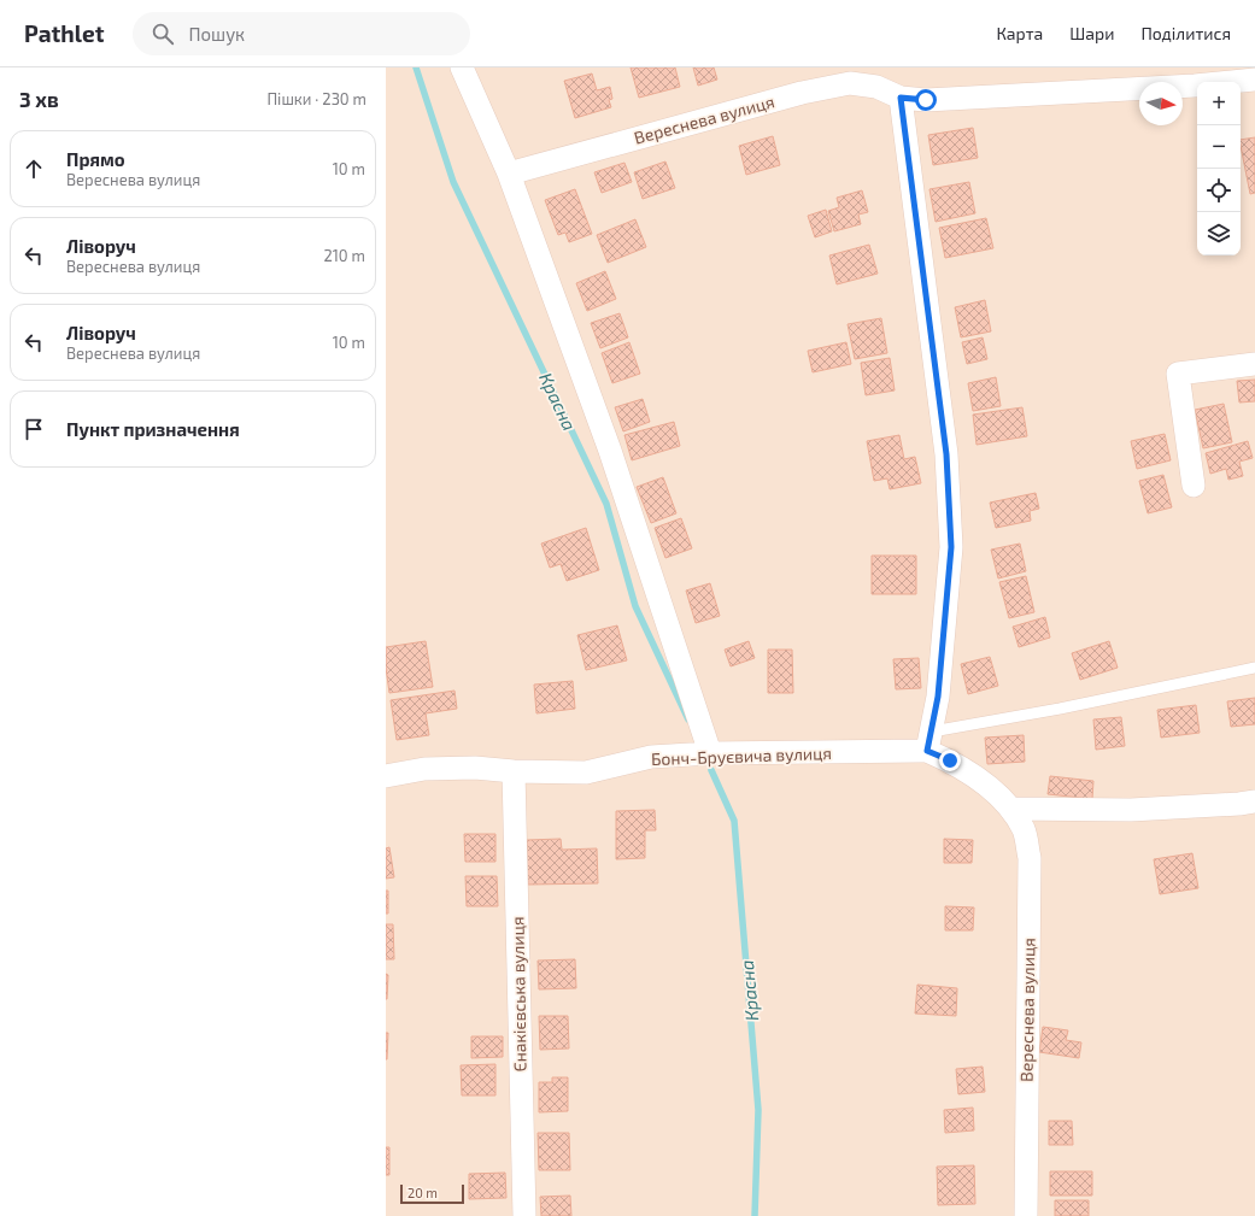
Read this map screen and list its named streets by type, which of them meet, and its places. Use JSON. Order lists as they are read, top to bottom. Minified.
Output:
{"streets":{"street":["Вереснева вулиця","Бонч-Бруєвича вулиця","Єнакієвська вулиця"]},"crossings":[["Вереснева вулиця","Бонч-Бруєвича вулиця"],["Бонч-Бруєвича вулиця","Єнакієвська вулиця"]],"water":["Красна"],"scale_bar":"20 m","north":"right","page":{"header":"Pathlet","search":"Пошук","nav":["Карта","Шари","Поділитися"],"heading":["3 хв","Пішки · 230 m"],"map_buttons":["+","−"],"list":[["Прямо","Вереснева вулиця","10 m"],["Ліворуч","Вереснева вулиця","210 m"],["Ліворуч","Вереснева вулиця","10 m"],"Пункт призначення"],"scale":"20 m"}}
